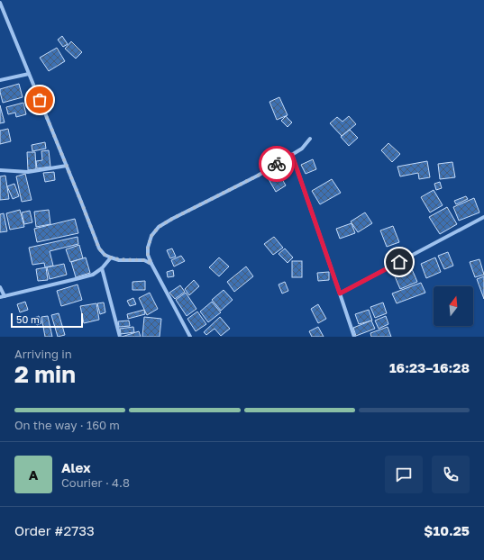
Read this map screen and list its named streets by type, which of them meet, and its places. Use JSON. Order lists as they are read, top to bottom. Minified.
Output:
{"scale_bar":"50 m","north":"top","page":{"scale":"50 m","heading":["2 min","Arriving in","16:23–16:28"],"panel":["Alex","Courier · 4.8","Order #2733","$10.25"],"bar":"On the way · 160 m","round":"A"}}
